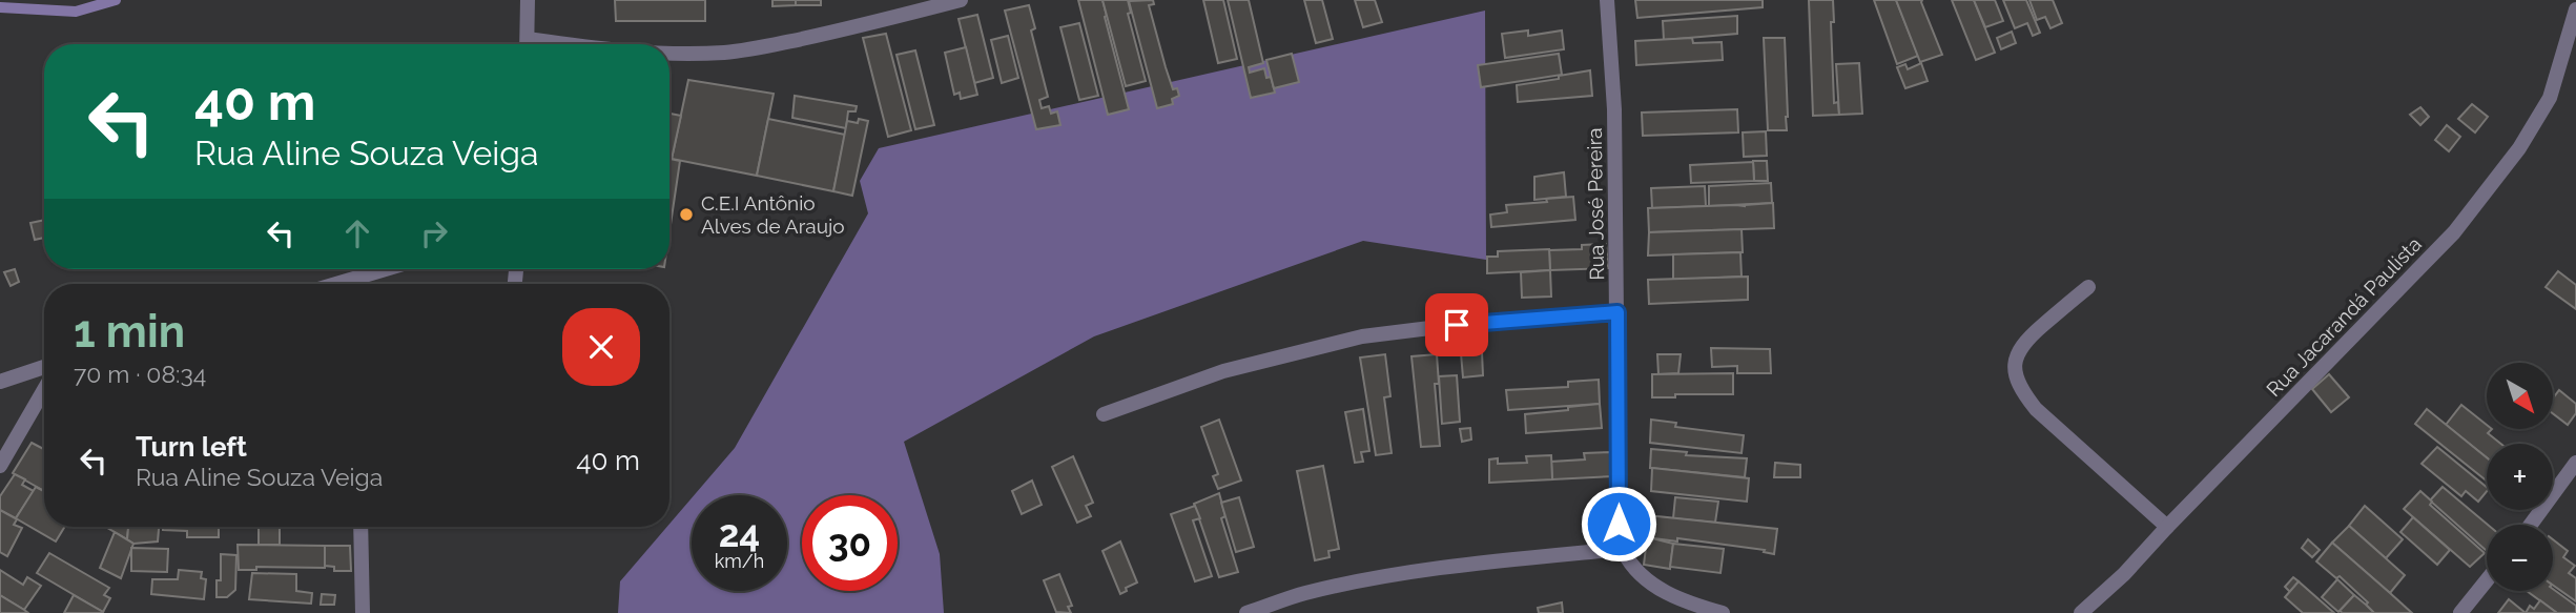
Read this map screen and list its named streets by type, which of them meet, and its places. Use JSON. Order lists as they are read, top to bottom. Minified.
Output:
{"streets":{"street":["Rua José Pereira","Rua Jacarandá Paulista"]},"places":["C.E.I Antônio Alves de Araujo"],"north":"bottom right","page":{"turn":["40 m","Rua Aline Souza Veiga"],"heading":["1 min","70 m · 08:34"],"map_buttons":["+","−"],"list":[{"name":"Turn left","note":"Rua Aline Souza Veiga","value":"40 m"}],"speed":"24 km/h","limit":"30"}}
